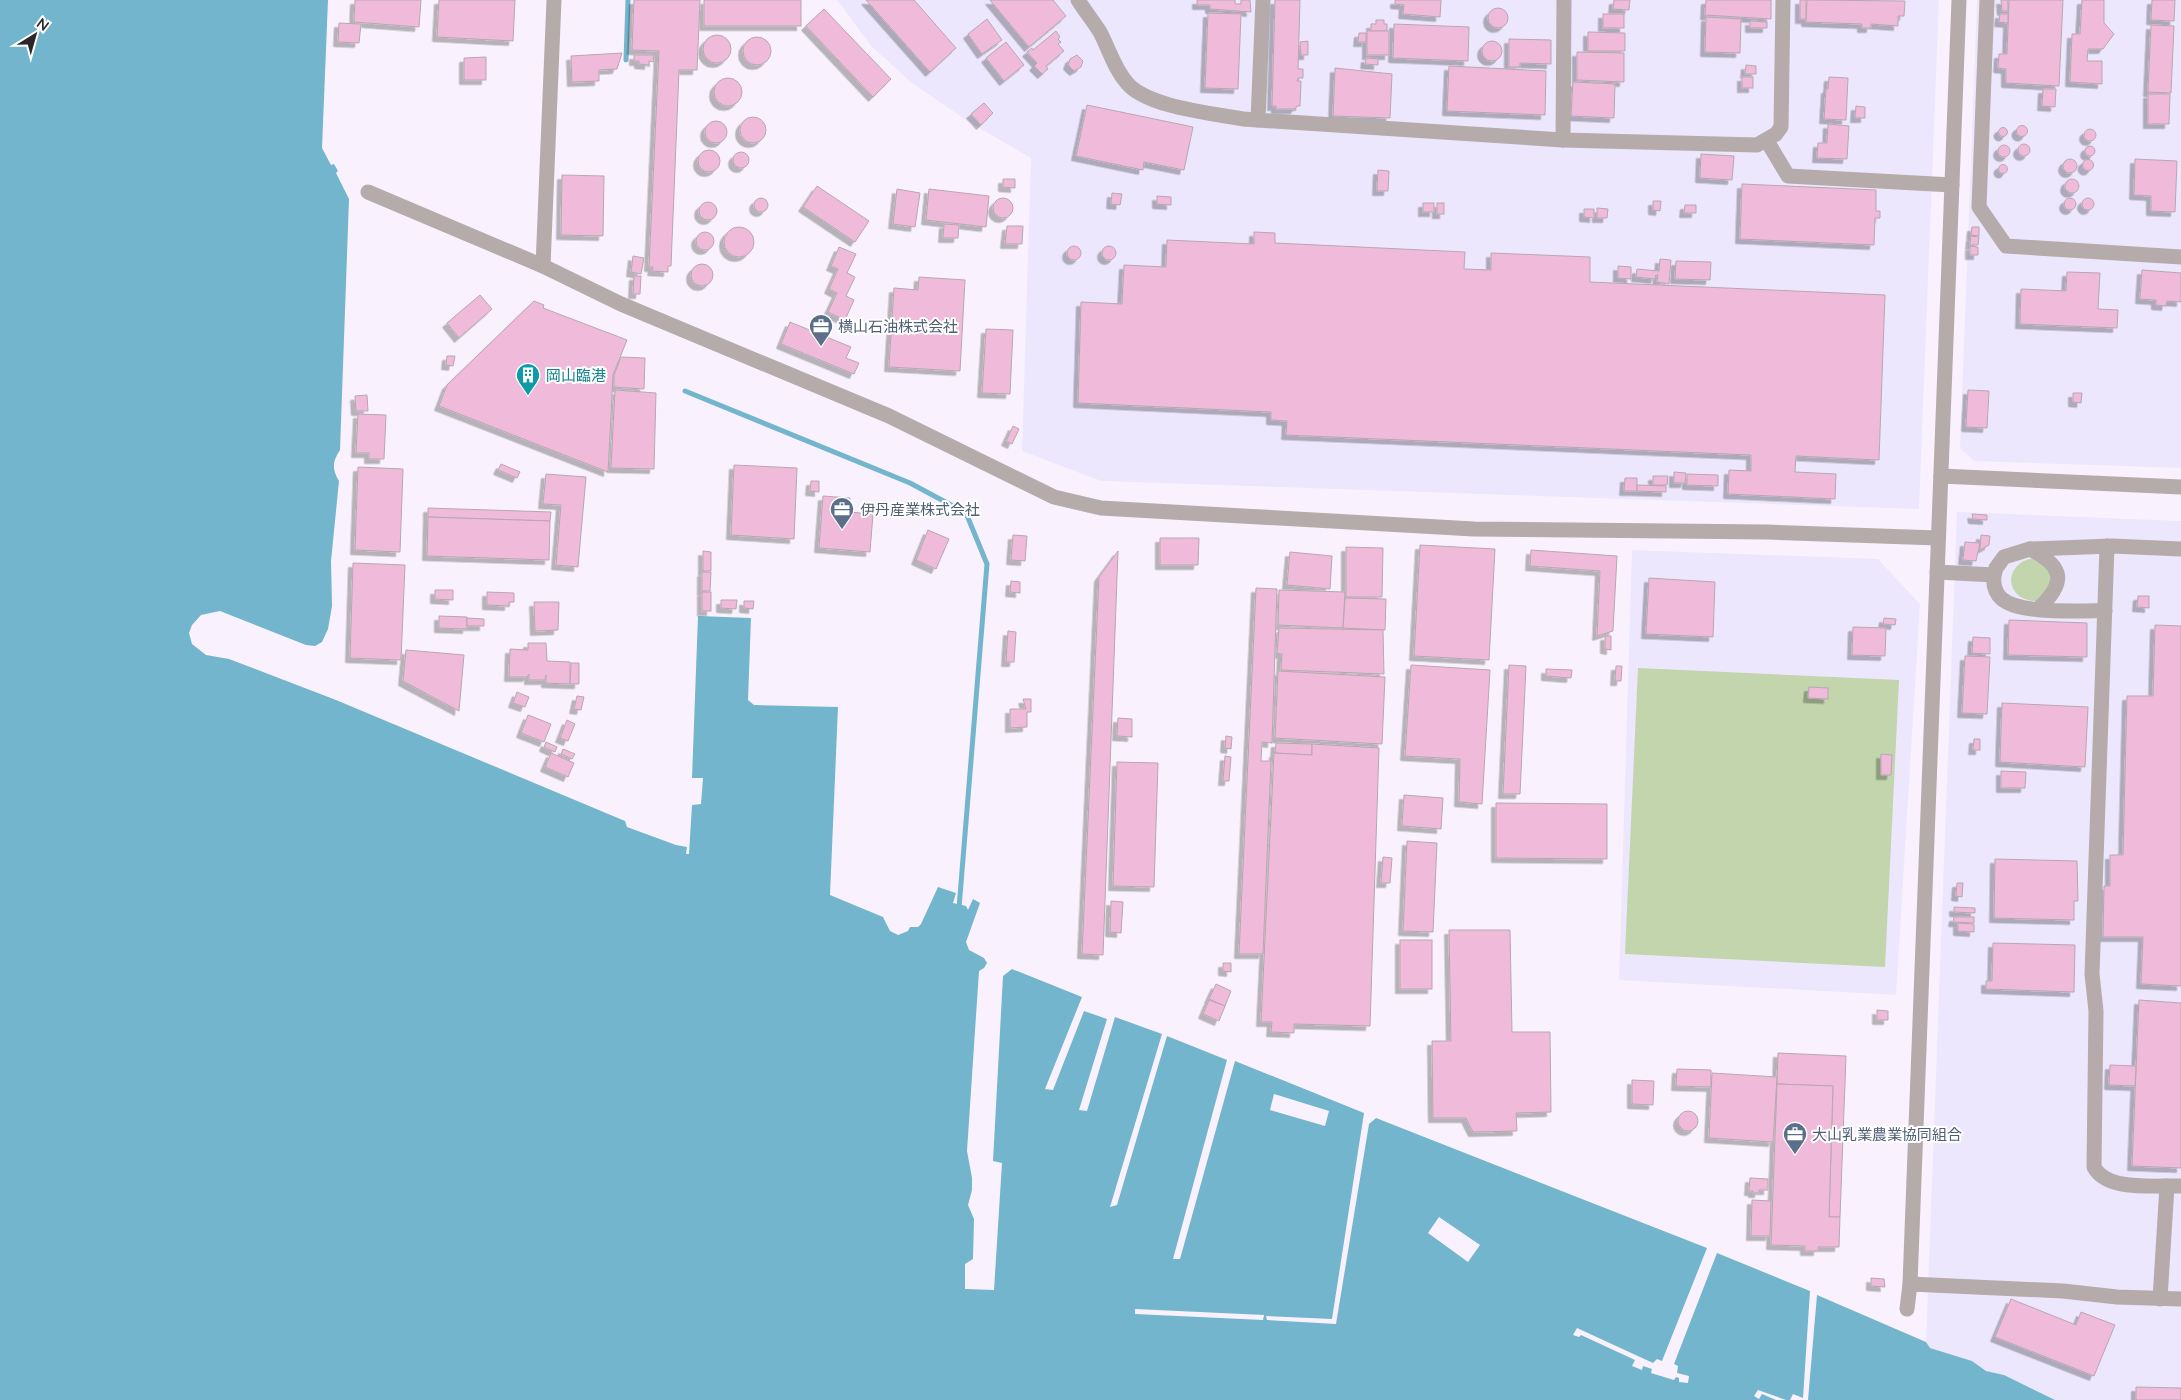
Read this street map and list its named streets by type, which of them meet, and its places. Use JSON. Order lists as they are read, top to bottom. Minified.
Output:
{"places":{"office":["横山石油株式会社","伊丹産業株式会社","大山乳業農業協同組合"],"building":["岡山臨港"]},"north":"top right"}
